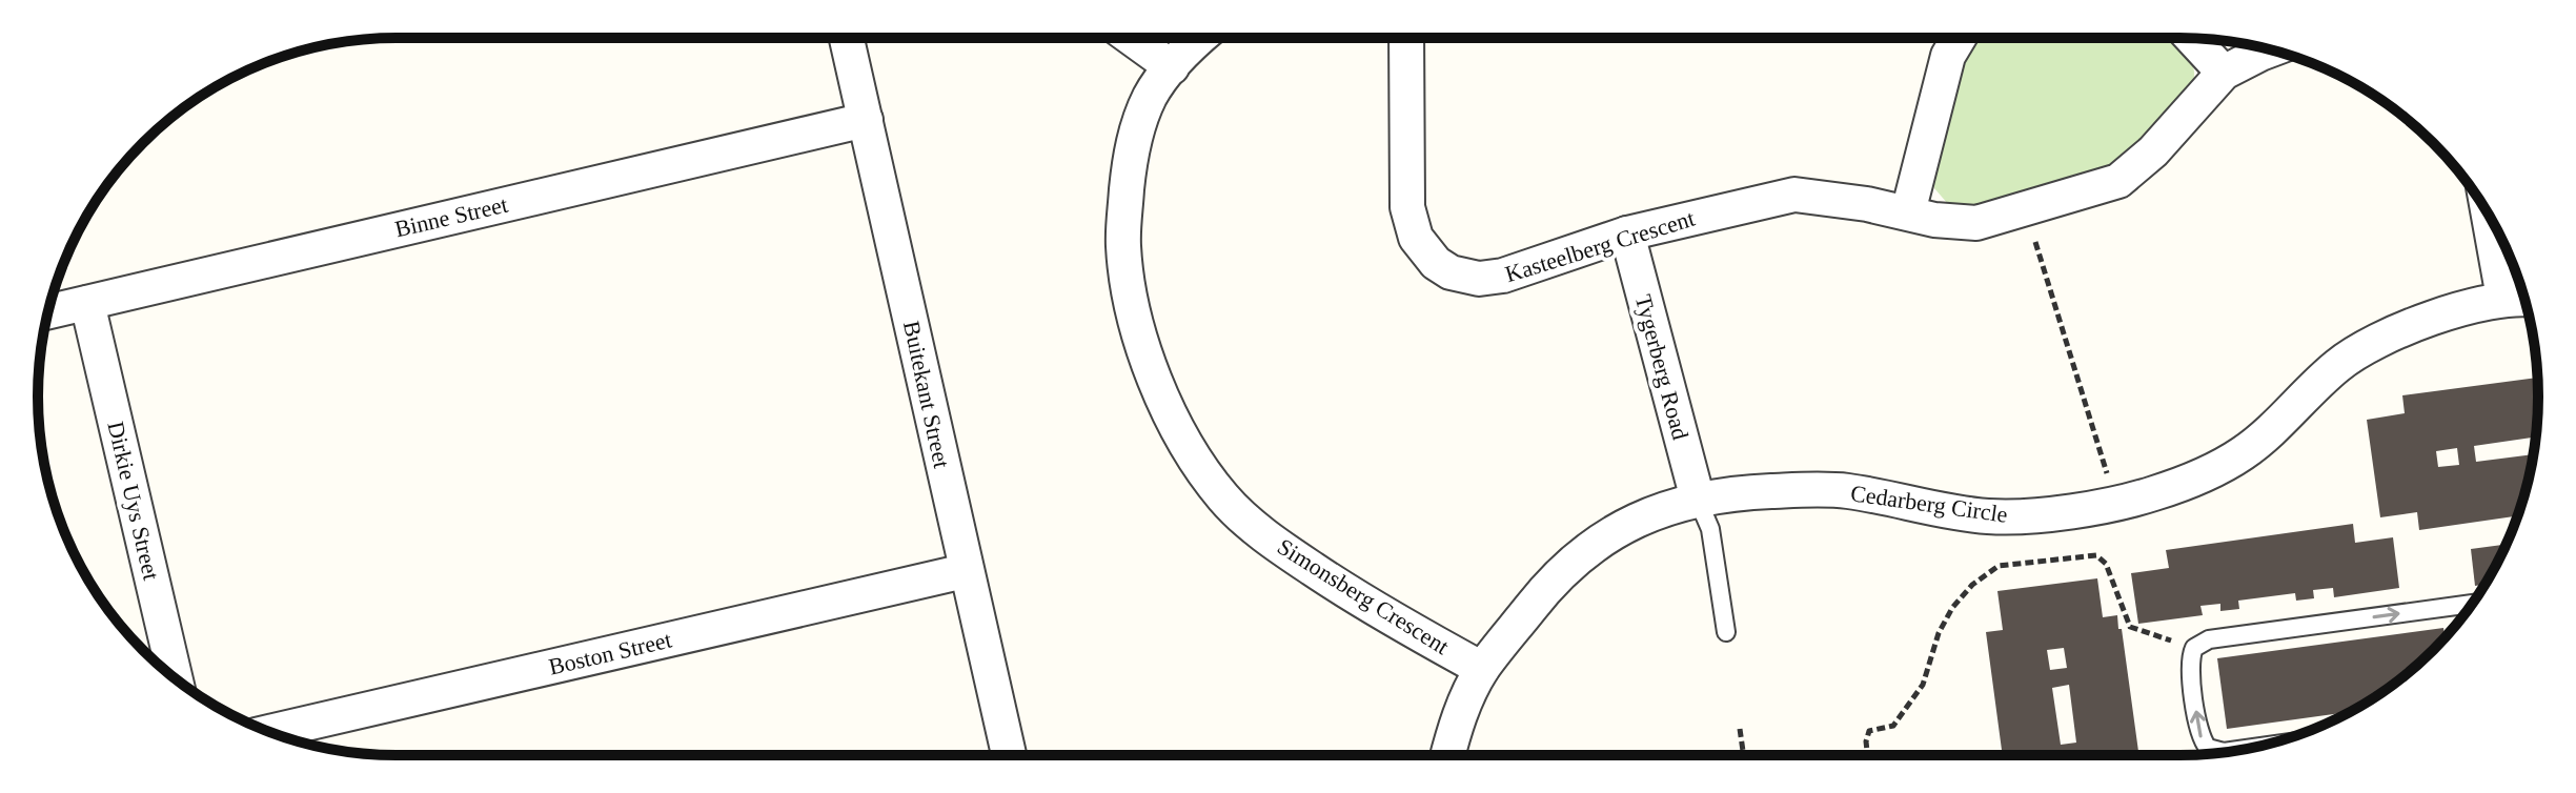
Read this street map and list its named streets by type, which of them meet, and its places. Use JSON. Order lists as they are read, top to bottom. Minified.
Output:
{"streets":{"street":["Binne Street","Kasteelberg Crescent","Tygerberg Road","Buitekant Street","Dirkie Uys Street","Cedarberg Circle","Simonsberg Crescent","Boston Street"]},"crossings":[["Binne Street","Buitekant Street"],["Binne Street","Dirkie Uys Street"],["Kasteelberg Crescent","Tygerberg Road"],["Tygerberg Road","Cedarberg Circle"],["Buitekant Street","Boston Street"],["Cedarberg Circle","Simonsberg Crescent"]]}
